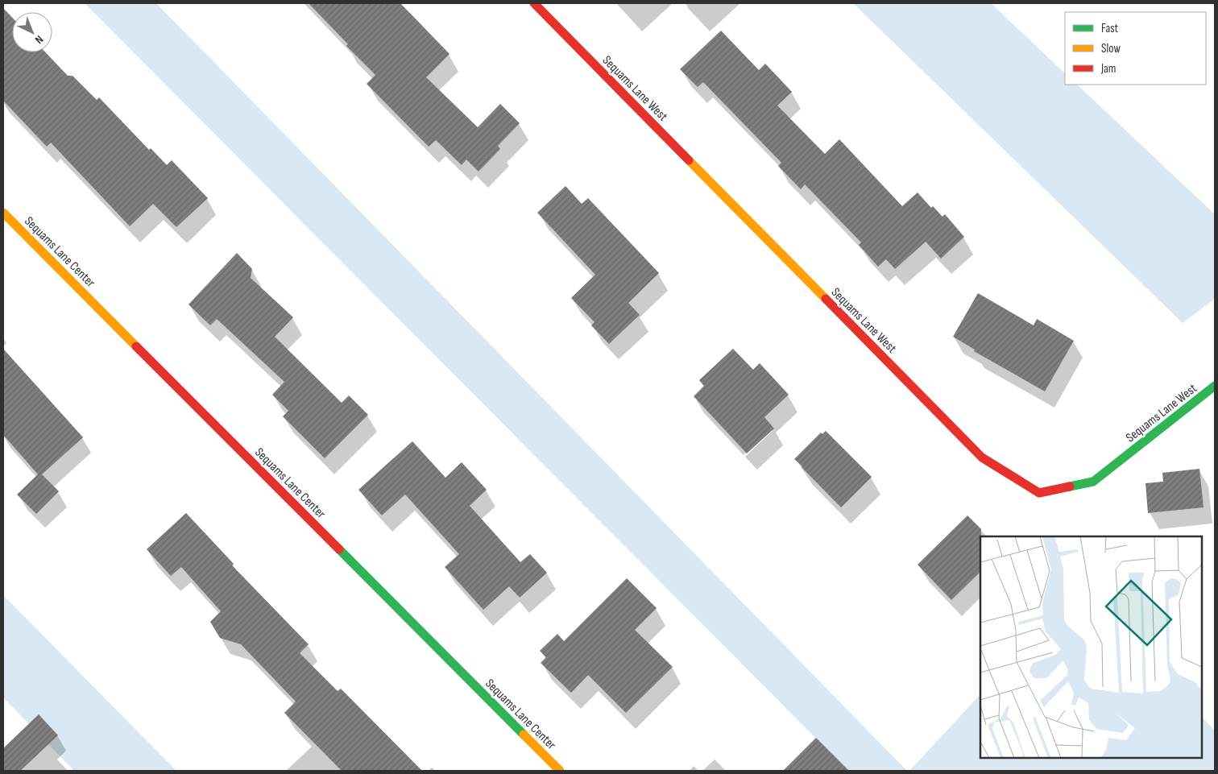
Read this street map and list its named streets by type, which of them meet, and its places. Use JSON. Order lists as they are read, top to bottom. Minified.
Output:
{"streets":{"street":["Sequams Lane West","Sequams Lane Center"]},"legend":["Fast","Slow","Jam"],"north":"bottom right"}
